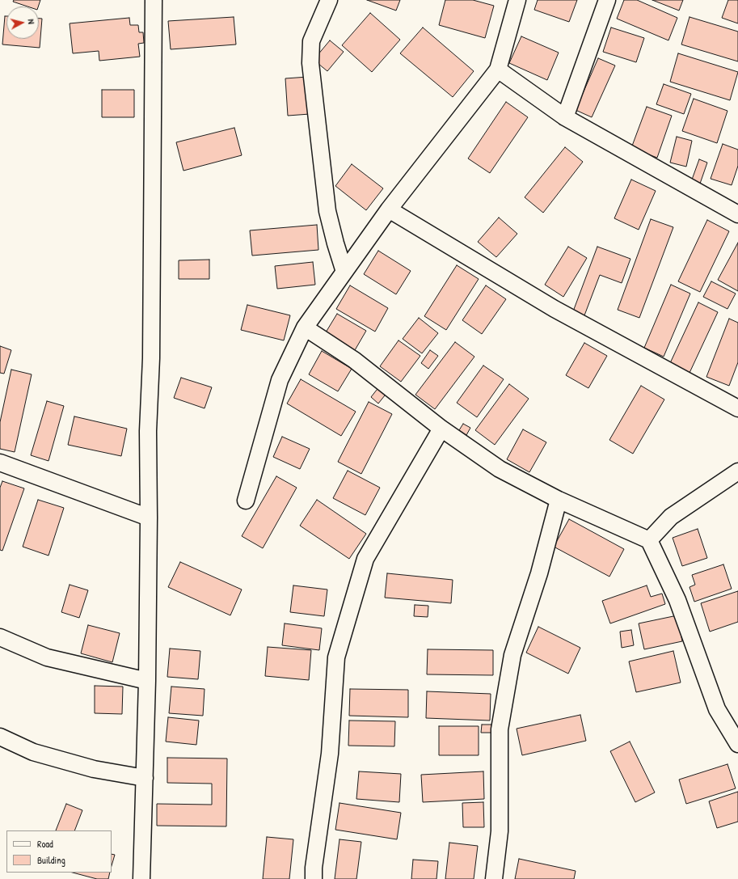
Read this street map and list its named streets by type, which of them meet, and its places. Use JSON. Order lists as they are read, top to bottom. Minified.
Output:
{"legend":["Road","Building"],"north":"right"}
